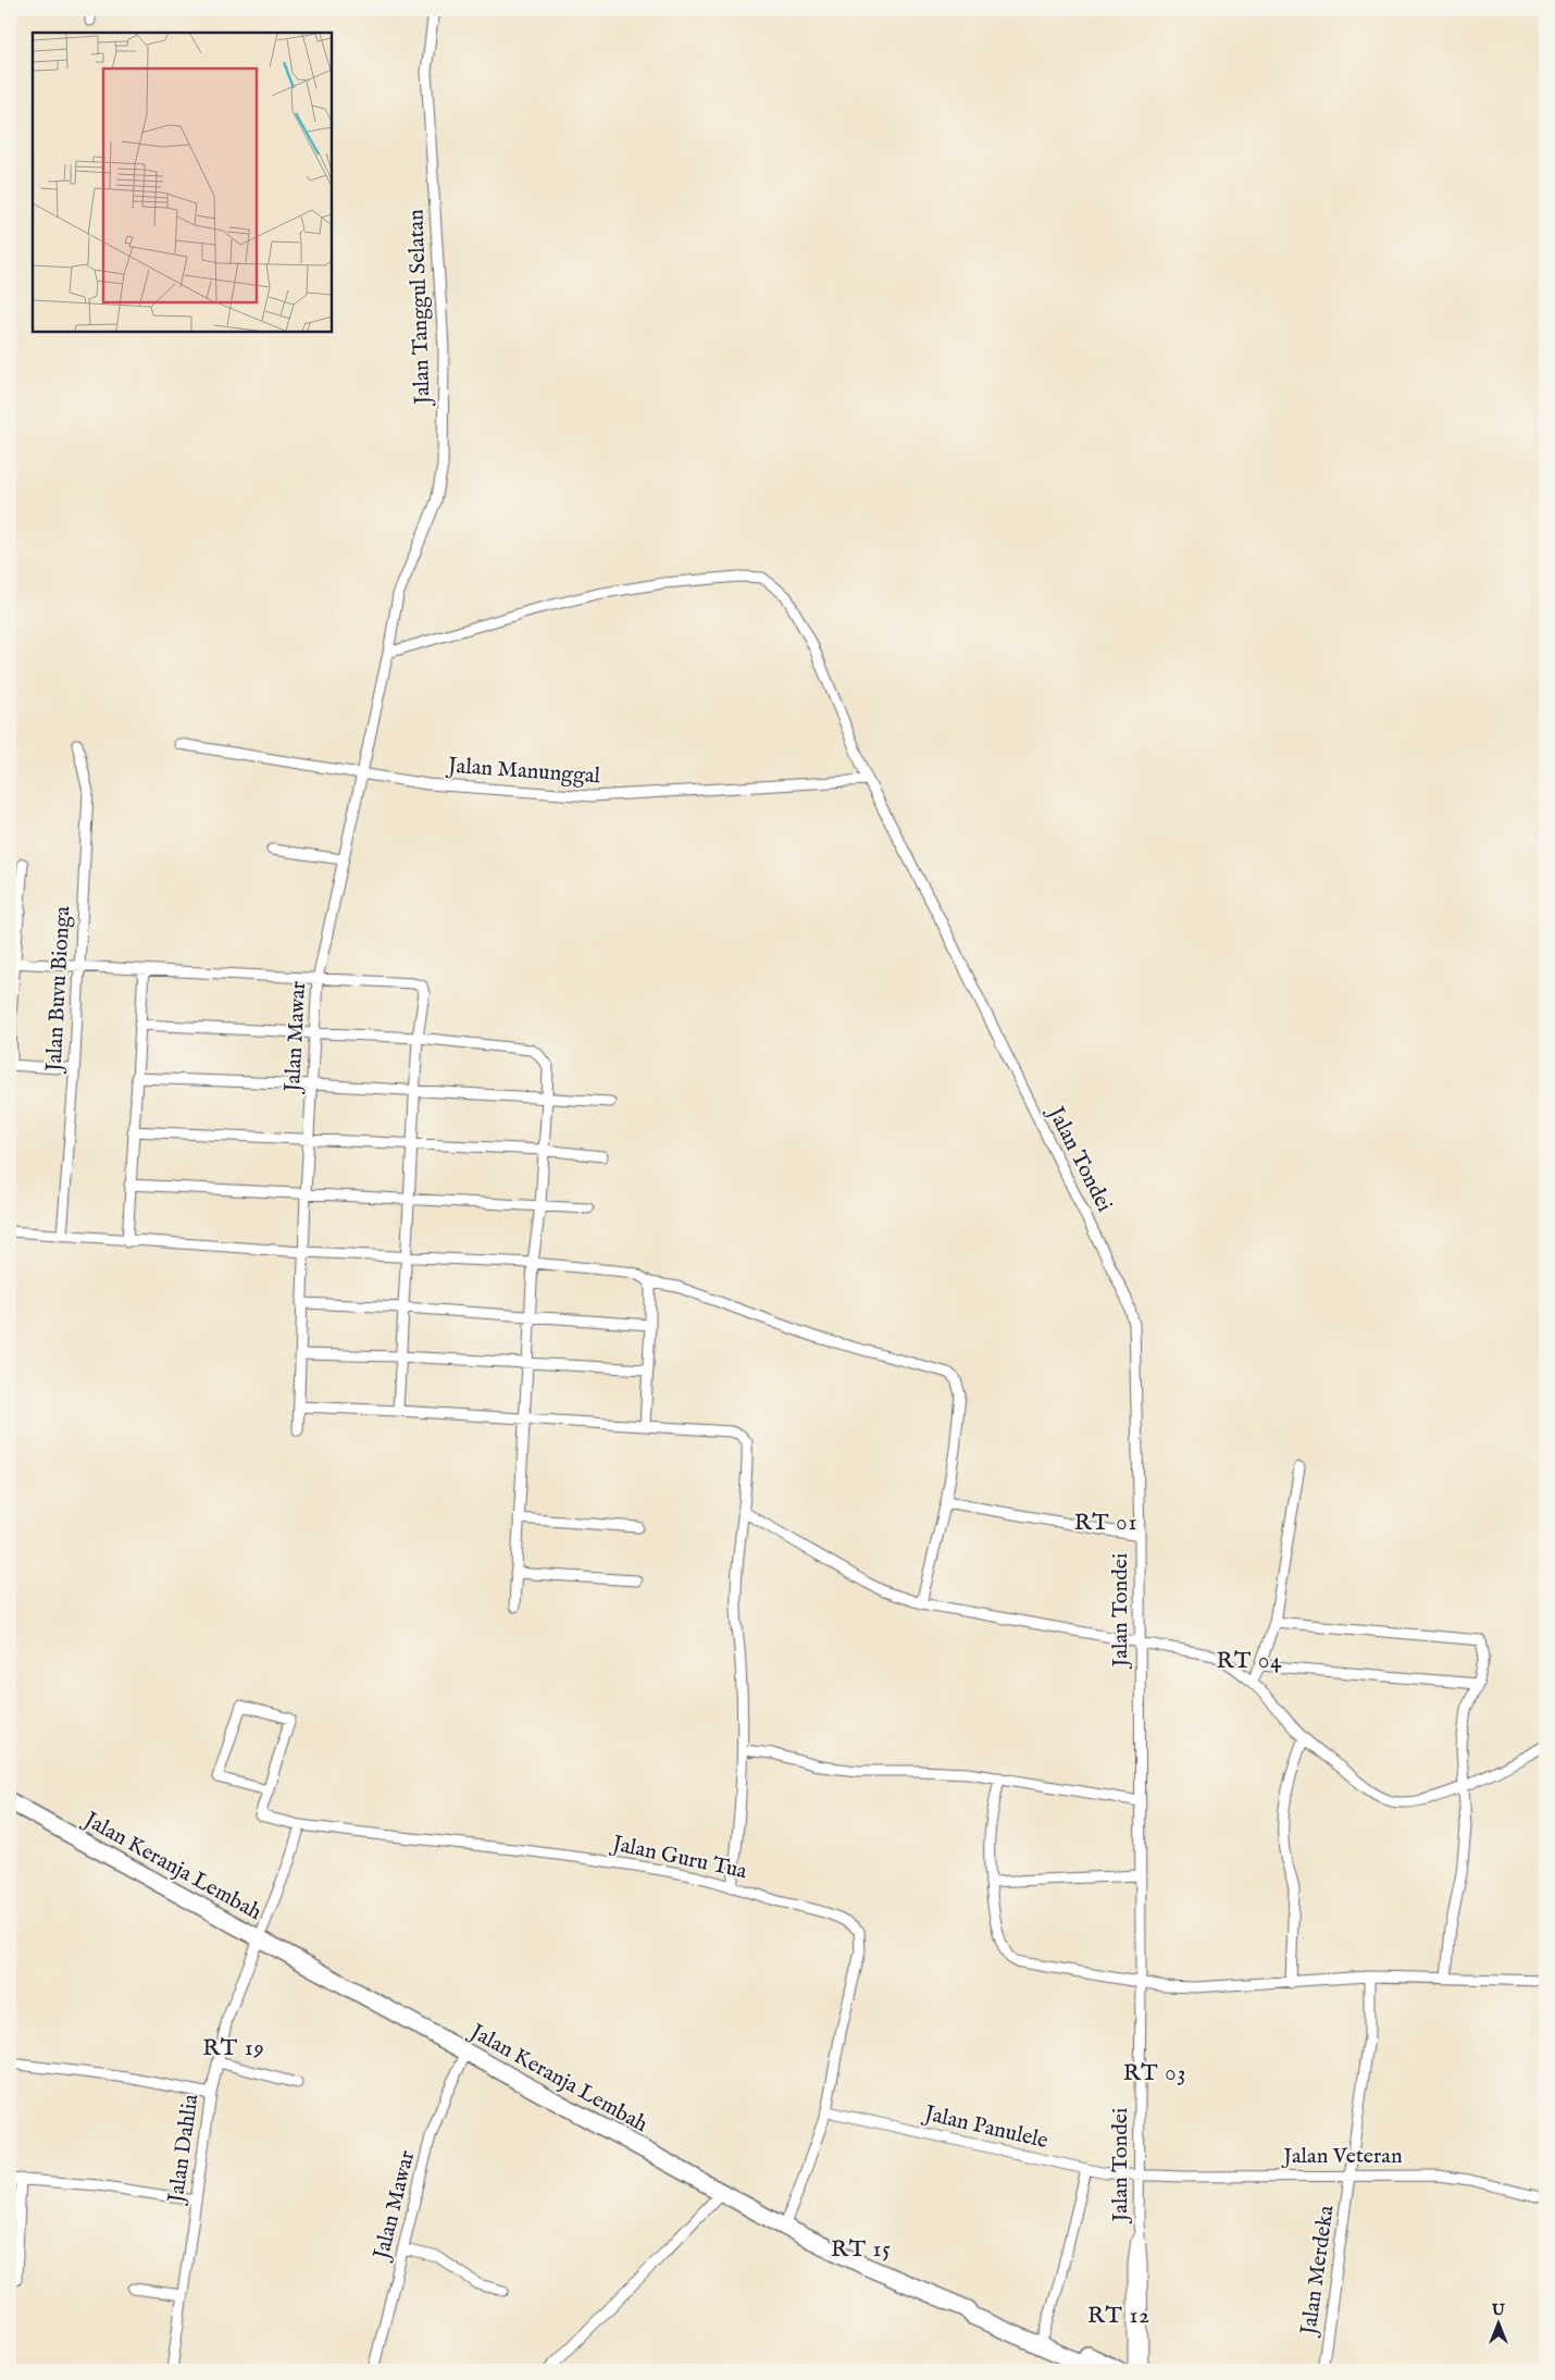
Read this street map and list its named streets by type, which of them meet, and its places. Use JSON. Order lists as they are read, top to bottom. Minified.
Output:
{"streets":{"main road":["Jalan Keranja Lembah"],"street":["Jalan Tanggul Selatan","Jalan Manunggal","Jalan Buvu Bionga","Jalan Mawar","Jalan Tondei","Jalan Guru Tua","Jalan Panulele","Jalan Dahlia","Jalan Veteran","Jalan Merdeka"]},"crossings":[["Jalan Tanggul Selatan","Jalan Mawar"],["Jalan Tanggul Selatan","Jalan Tondei"],["Jalan Manunggal","Jalan Mawar"],["Jalan Manunggal","Jalan Tondei"],["Jalan Mawar","Jalan Tondei"],["Jalan Mawar","Jalan Keranja Lembah"],["Jalan Tondei","Jalan Panulele"],["Jalan Tondei","Jalan Veteran"],["Jalan Guru Tua","Jalan Keranja Lembah"],["Jalan Guru Tua","Jalan Panulele"],["Jalan Keranja Lembah","Jalan Dahlia"],["Jalan Panulele","Jalan Veteran"],["Jalan Veteran","Jalan Merdeka"]],"districts":["RT 01","RT 04","RT 19","RT 03","RT 15","RT 12"],"north":"top"}
